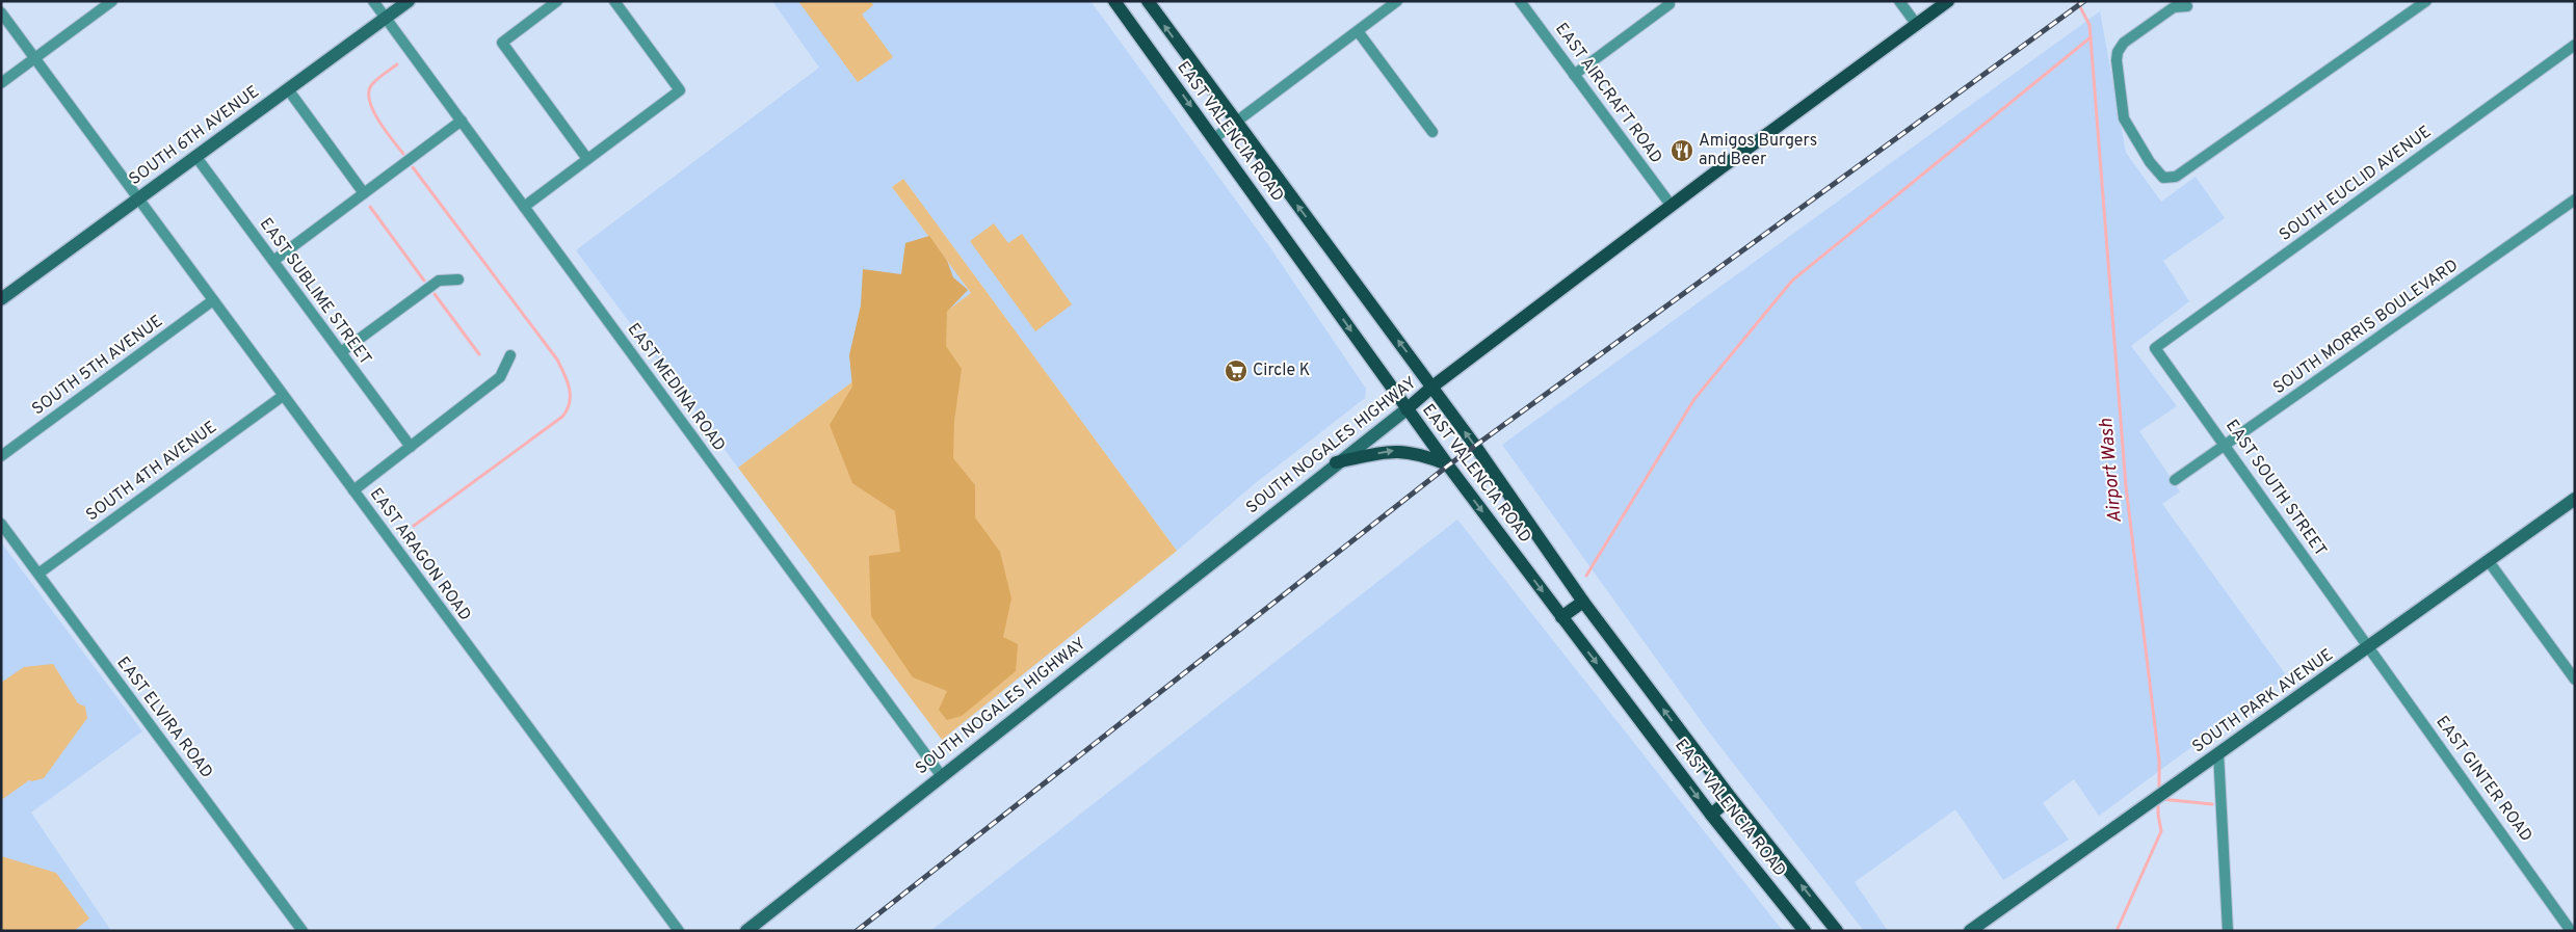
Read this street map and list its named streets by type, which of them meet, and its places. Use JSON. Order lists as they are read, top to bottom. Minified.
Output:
{"streets":{"main road":["EAST VALENCIA ROAD","SOUTH 6TH AVENUE","SOUTH NOGALES HIGHWAY","SOUTH PARK AVENUE"],"street":["EAST AIRCRAFT ROAD","SOUTH EUCLID AVENUE","EAST SUBLIME STREET","SOUTH MORRIS BOULEVARD","SOUTH 5TH AVENUE","EAST MEDINA ROAD","SOUTH 4TH AVENUE","EAST SOUTH STREET","EAST ARAGON ROAD","EAST ELVIRA ROAD","EAST GINTER ROAD"]},"crossings":[["EAST AIRCRAFT ROAD","SOUTH NOGALES HIGHWAY"],["EAST VALENCIA ROAD","SOUTH NOGALES HIGHWAY"],["SOUTH 6TH AVENUE","EAST SUBLIME STREET"],["SOUTH 6TH AVENUE","EAST MEDINA ROAD"],["SOUTH 6TH AVENUE","EAST ARAGON ROAD"],["SOUTH EUCLID AVENUE","EAST SOUTH STREET"],["SOUTH MORRIS BOULEVARD","EAST SOUTH STREET"],["SOUTH 5TH AVENUE","EAST ARAGON ROAD"],["EAST MEDINA ROAD","SOUTH NOGALES HIGHWAY"],["SOUTH 4TH AVENUE","EAST ARAGON ROAD"],["SOUTH 4TH AVENUE","EAST ELVIRA ROAD"],["EAST SOUTH STREET","SOUTH PARK AVENUE"],["EAST SOUTH STREET","EAST GINTER ROAD"],["SOUTH PARK AVENUE","EAST GINTER ROAD"]],"water":["Airport Wash"],"places":{"restaurant":["Amigos Burgers and Beer"],"supermarket":["Circle K"]}}
